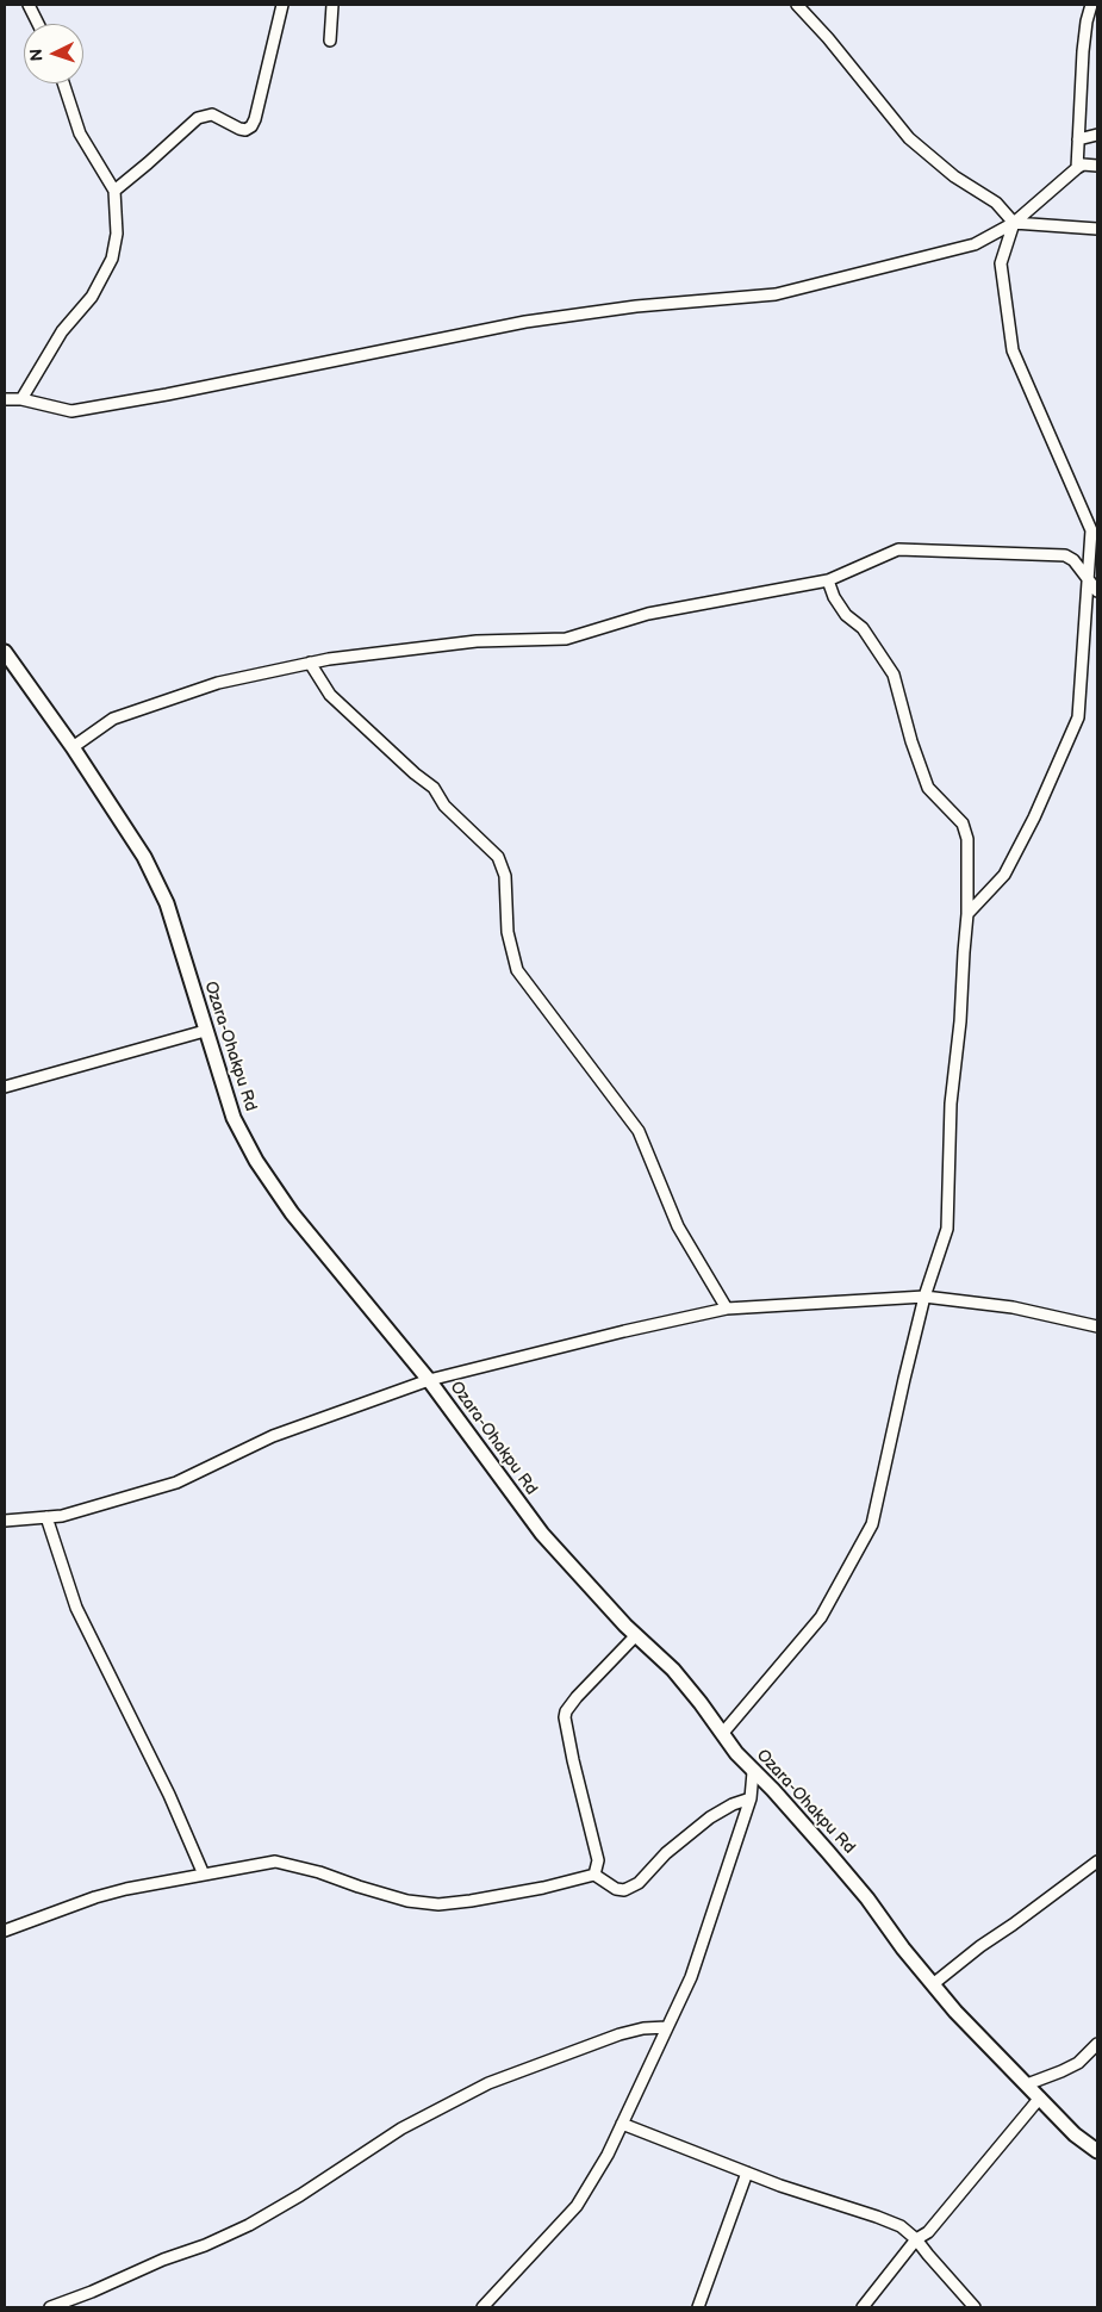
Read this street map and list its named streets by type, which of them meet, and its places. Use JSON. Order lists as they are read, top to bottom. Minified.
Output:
{"streets":{"main road":["Ozara-Ohakpu Rd"]},"north":"left"}
